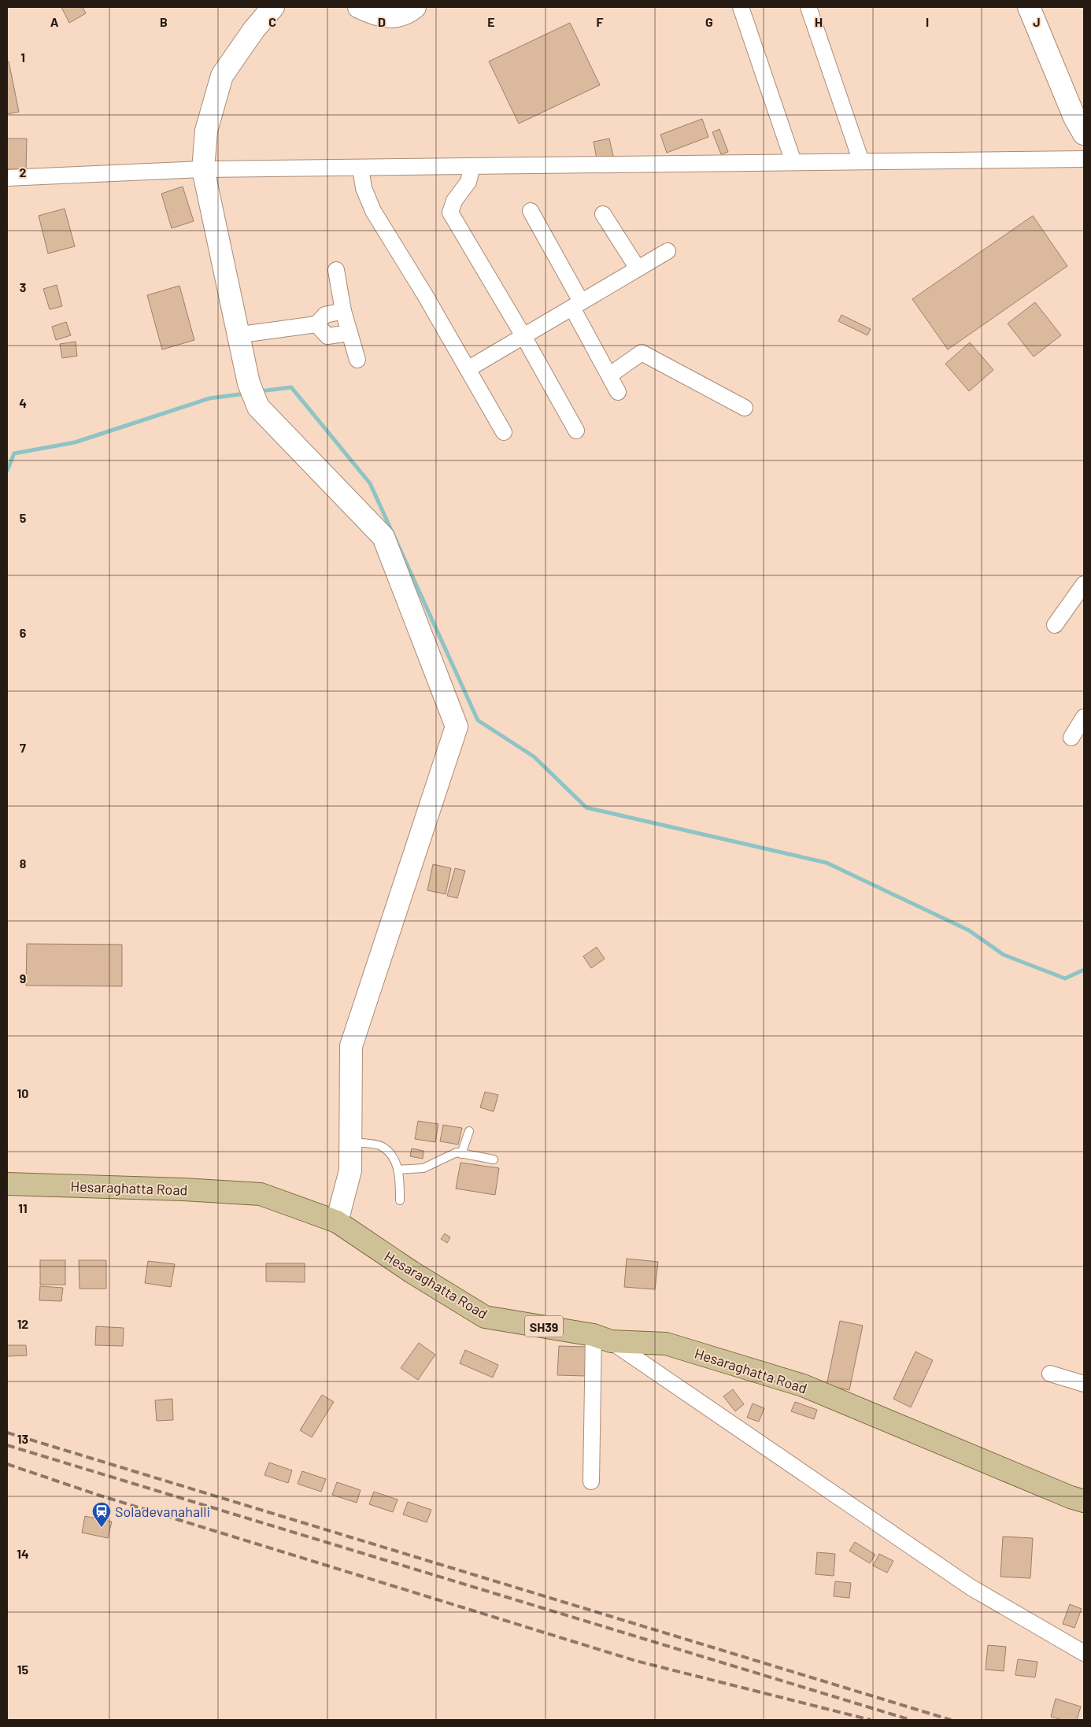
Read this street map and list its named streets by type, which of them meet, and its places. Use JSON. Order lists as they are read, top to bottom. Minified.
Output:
{"streets":{"main road":["Hesaraghatta Road","SH39"]},"places":{"station":["Soladevanahalli"]},"grid":{"columns":["A","B","C","D","E","F","G","H","I","J"],"rows":["1","2","3","4","5","6","7","8","9","10","11","12","13","14","15"]}}
